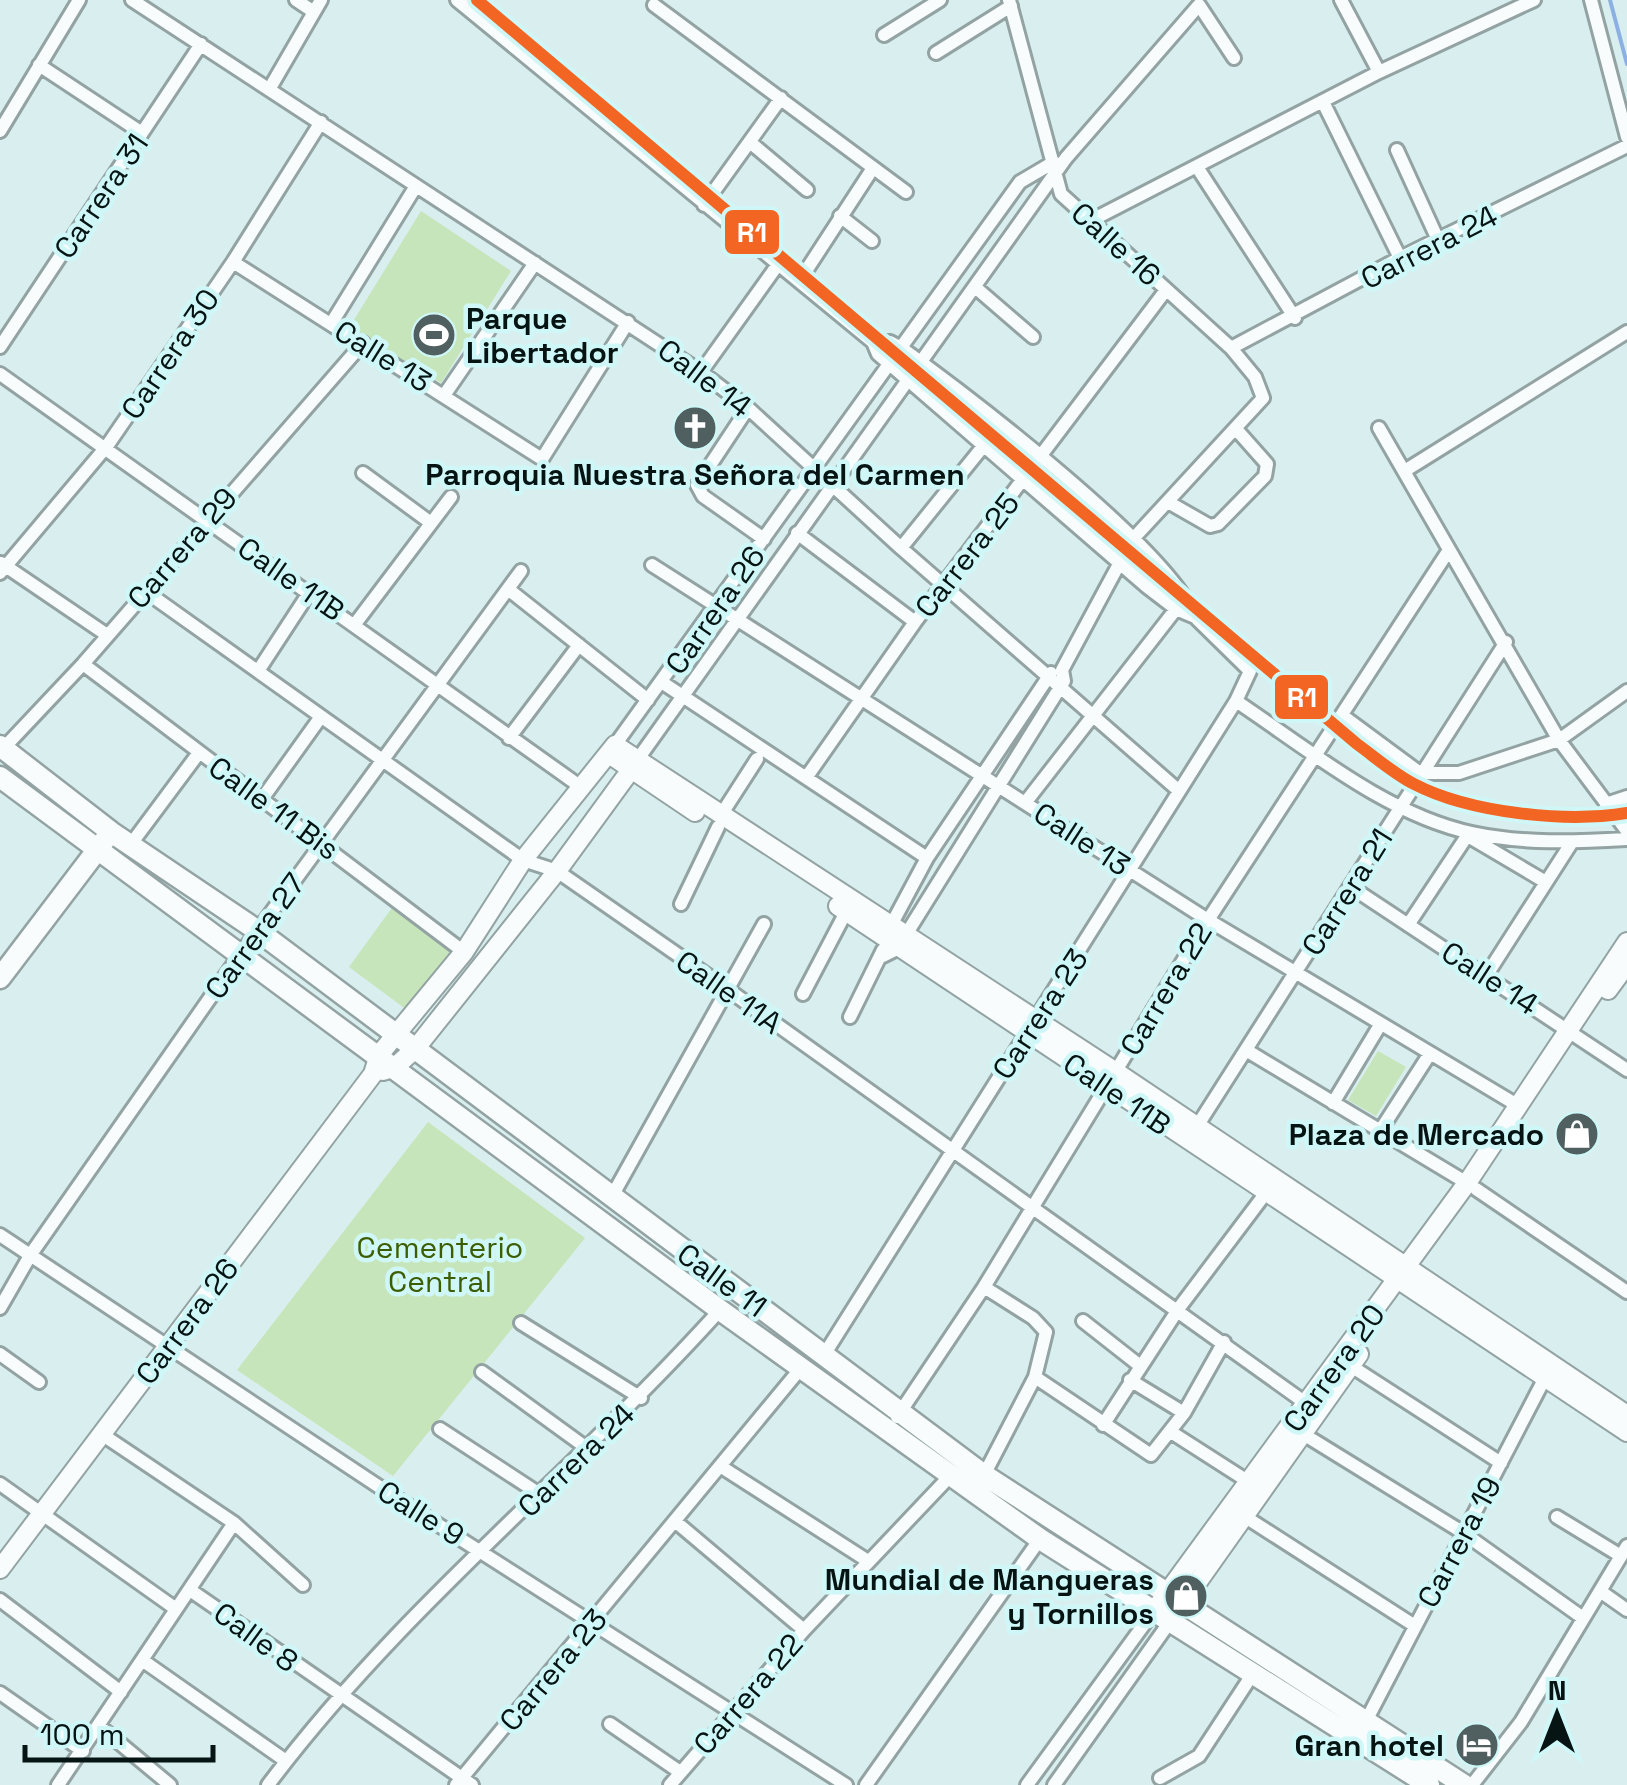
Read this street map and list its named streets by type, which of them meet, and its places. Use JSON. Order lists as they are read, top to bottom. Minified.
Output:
{"streets":{"main road":["Calle 11"],"street":["Carrera 31","Calle 16","Carrera 24","Carrera 30","Calle 13","Calle 14","Carrera 29","Carrera 25","Calle 11B","Carrera 26","Calle 11 Bis","Carrera 21","Carrera 27","Carrera 22","Calle 11A","Carrera 23","Carrera 20","Calle 9","Carrera 19","Calle 8"]},"crossings":[["Carrera 31","Calle 14"],["Calle 16","Carrera 24"],["Calle 16","Carrera 25"],["Calle 16","Carrera 26"],["Carrera 24","Calle 11"],["Carrera 24","Calle 9"],["Carrera 24","Calle 8"],["Carrera 30","Calle 13"],["Carrera 30","Calle 14"],["Carrera 30","Calle 11B"],["Calle 13","Calle 14"],["Calle 13","Carrera 29"],["Calle 13","Carrera 25"],["Calle 13","Carrera 26"],["Calle 13","Carrera 21"],["Calle 13","Carrera 22"],["Calle 13","Carrera 23"],["Calle 13","Carrera 20"],["Calle 14","Carrera 25"],["Calle 14","Carrera 26"],["Calle 14","Carrera 21"],["Calle 14","Carrera 23"],["Calle 14","Carrera 20"],["Carrera 29","Calle 11B"],["Carrera 29","Calle 11 Bis"],["Carrera 29","Calle 11A"],["Carrera 29","Calle 11"],["Calle 11B","Carrera 26"],["Calle 11B","Carrera 21"],["Calle 11B","Carrera 27"],["Calle 11B","Carrera 22"],["Calle 11B","Carrera 23"],["Calle 11B","Carrera 20"],["Calle 11B","Carrera 19"],["Carrera 26","Calle 11 Bis"],["Carrera 26","Calle 11A"],["Carrera 26","Calle 11"],["Carrera 26","Calle 9"],["Carrera 26","Calle 8"],["Calle 11 Bis","Carrera 27"],["Carrera 27","Calle 11A"],["Carrera 27","Calle 11"],["Carrera 27","Calle 9"],["Carrera 22","Calle 11A"],["Carrera 22","Calle 11"],["Carrera 22","Calle 9"],["Calle 11A","Carrera 23"],["Calle 11A","Carrera 20"],["Carrera 23","Calle 11"],["Carrera 23","Calle 9"],["Carrera 23","Calle 8"],["Calle 11","Carrera 20"],["Calle 11","Carrera 19"]],"parks":["Cementerio Central"],"places":{"sports":["Parque Libertador"],"church":["Parroquia Nuestra Señora del Carmen"],"shop":["Plaza de Mercado","Mundial de Mangueras y Tornillos"],"hotel":["Gran hotel"]},"lines":["transit line R1"],"scale_bar":"100 m","north":"top"}
